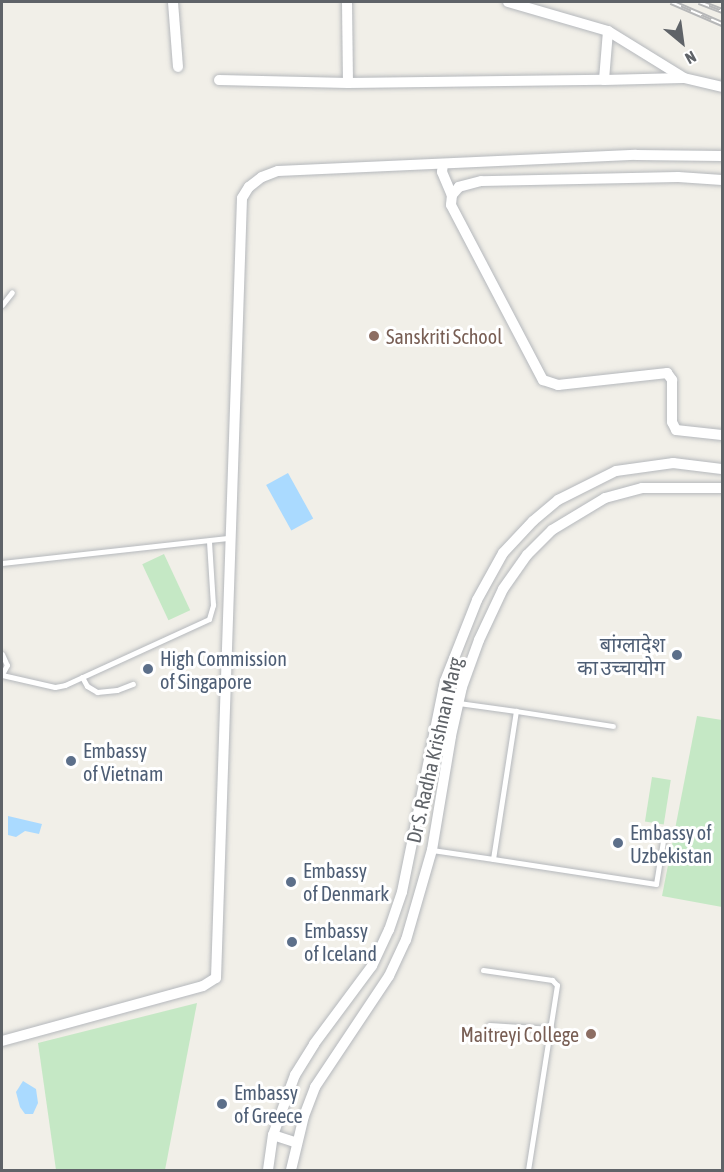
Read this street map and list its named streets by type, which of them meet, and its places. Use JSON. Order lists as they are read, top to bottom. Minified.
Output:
{"streets":{"street":["Dr S. Radha Krishnan Marg"]},"places":["Sanskriti School","बांग्लादेश का उच्चायोग","High Commission of Singapore","Embassy of Vietnam","Embassy of Uzbekistan","Embassy of Denmark","Embassy of Iceland","Maitreyi College","Embassy of Greece"],"north":"bottom right"}
